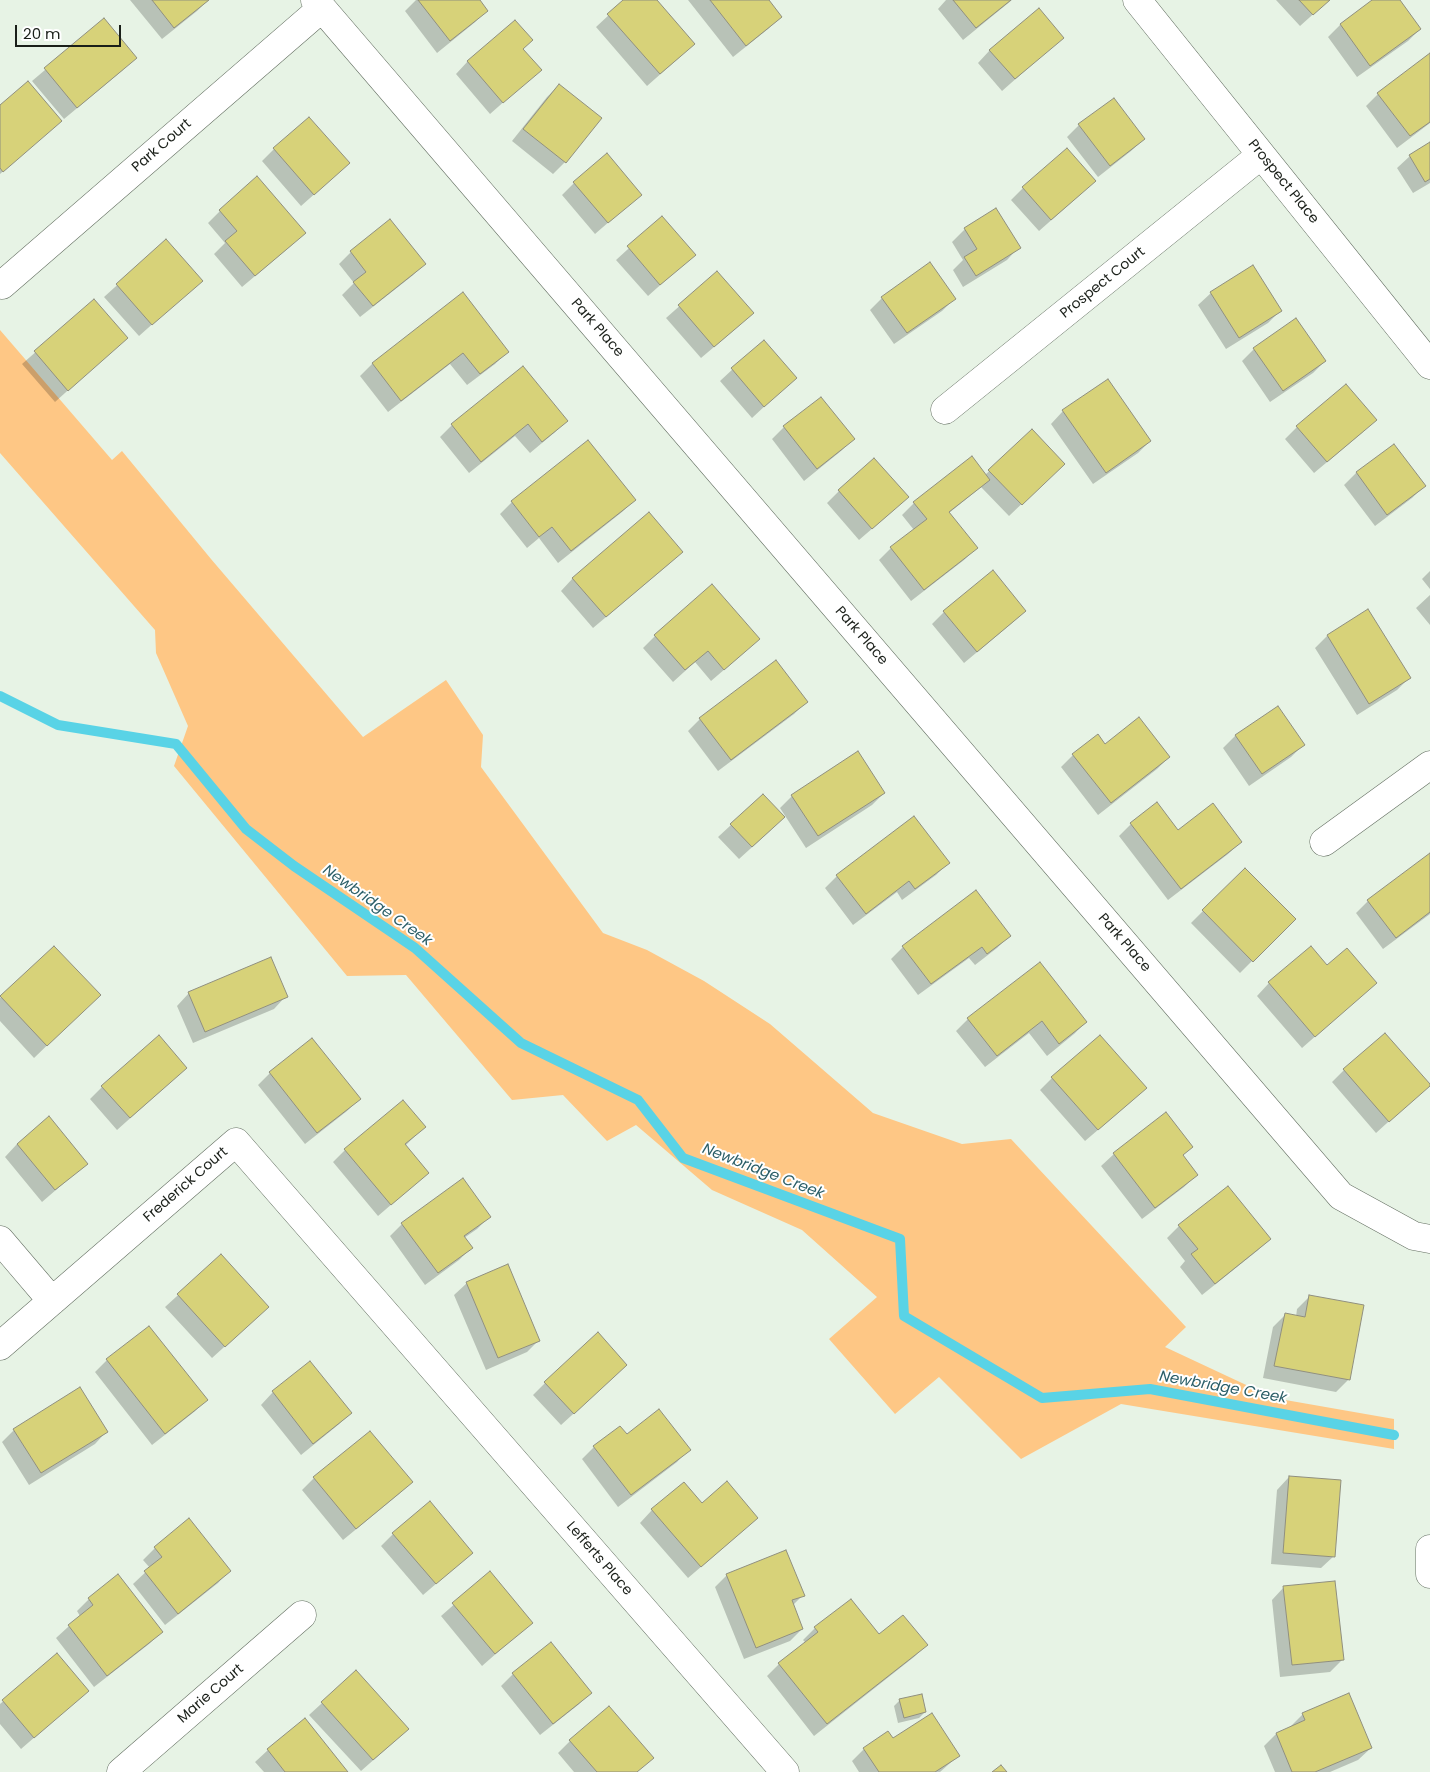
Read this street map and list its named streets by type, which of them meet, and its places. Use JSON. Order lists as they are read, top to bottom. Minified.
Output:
{"streets":{"street":["Park Court","Prospect Place","Prospect Court","Park Place","Frederick Court","Lefferts Place","Marie Court"]},"crossings":[["Park Court","Park Place"],["Prospect Place","Prospect Court"],["Frederick Court","Lefferts Place"]],"water":["Newbridge Creek"],"scale_bar":"20 m"}
